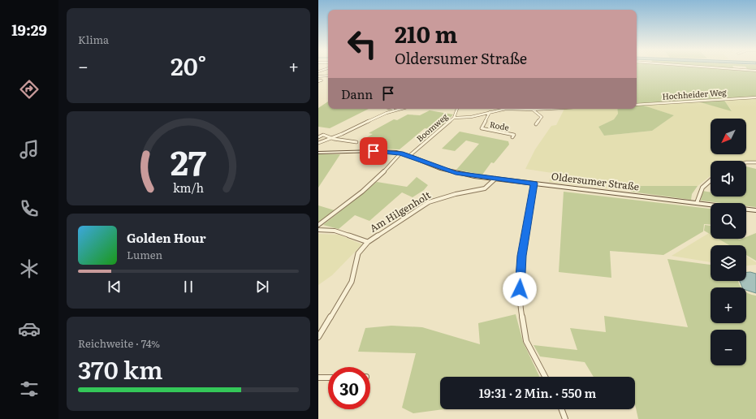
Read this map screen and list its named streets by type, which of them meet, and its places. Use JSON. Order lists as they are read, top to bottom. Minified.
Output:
{"streets":{"main road":["Oldersumer Straße"],"street":["Hochheider Weg","Rode","Boomweg","Am Hilgenholt"]},"crossings":[["Boomweg","Oldersumer Straße"],["Oldersumer Straße","Am Hilgenholt"]],"north":"bottom left","page":{"tabs":"19:29","tile":["Klima",["Reichweite · 74%","370 km"]],"turn":["210 m","Oldersumer Straße"],"heat":["−","20°","+"],"then":"Dann","map_buttons":["+","−"],"song":["Golden Hour","Lumen"],"limit":"30","trip":"19:31 · 2 Min. · 550 m","gauge":["27","km/h"]}}
